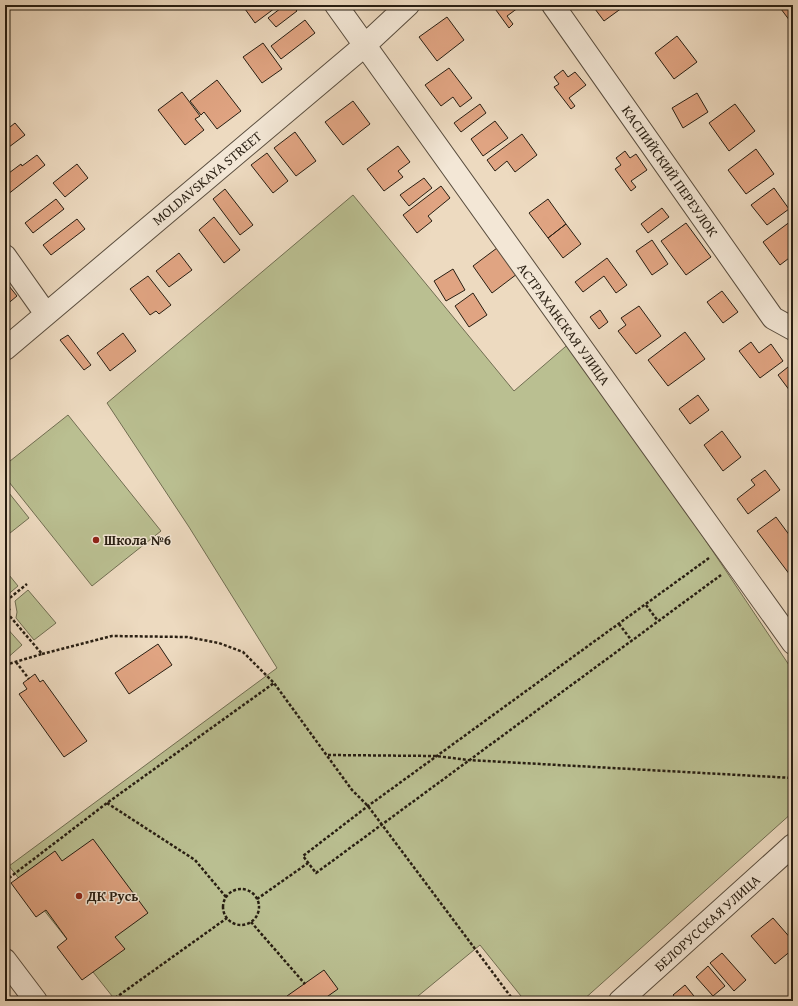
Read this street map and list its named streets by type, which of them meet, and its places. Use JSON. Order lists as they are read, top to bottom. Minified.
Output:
{"streets":{"street":["КАСПИЙСКИЙ ПЕРЕУЛОК","MOLDAVSKAYA STREET","АСТРАХАНСКАЯ УЛИЦА","БЕЛОРУССКАЯ УЛИЦА"]},"crossings":[["MOLDAVSKAYA STREET","АСТРАХАНСКАЯ УЛИЦА"]],"places":["Школа №6","ДК Русь"]}
